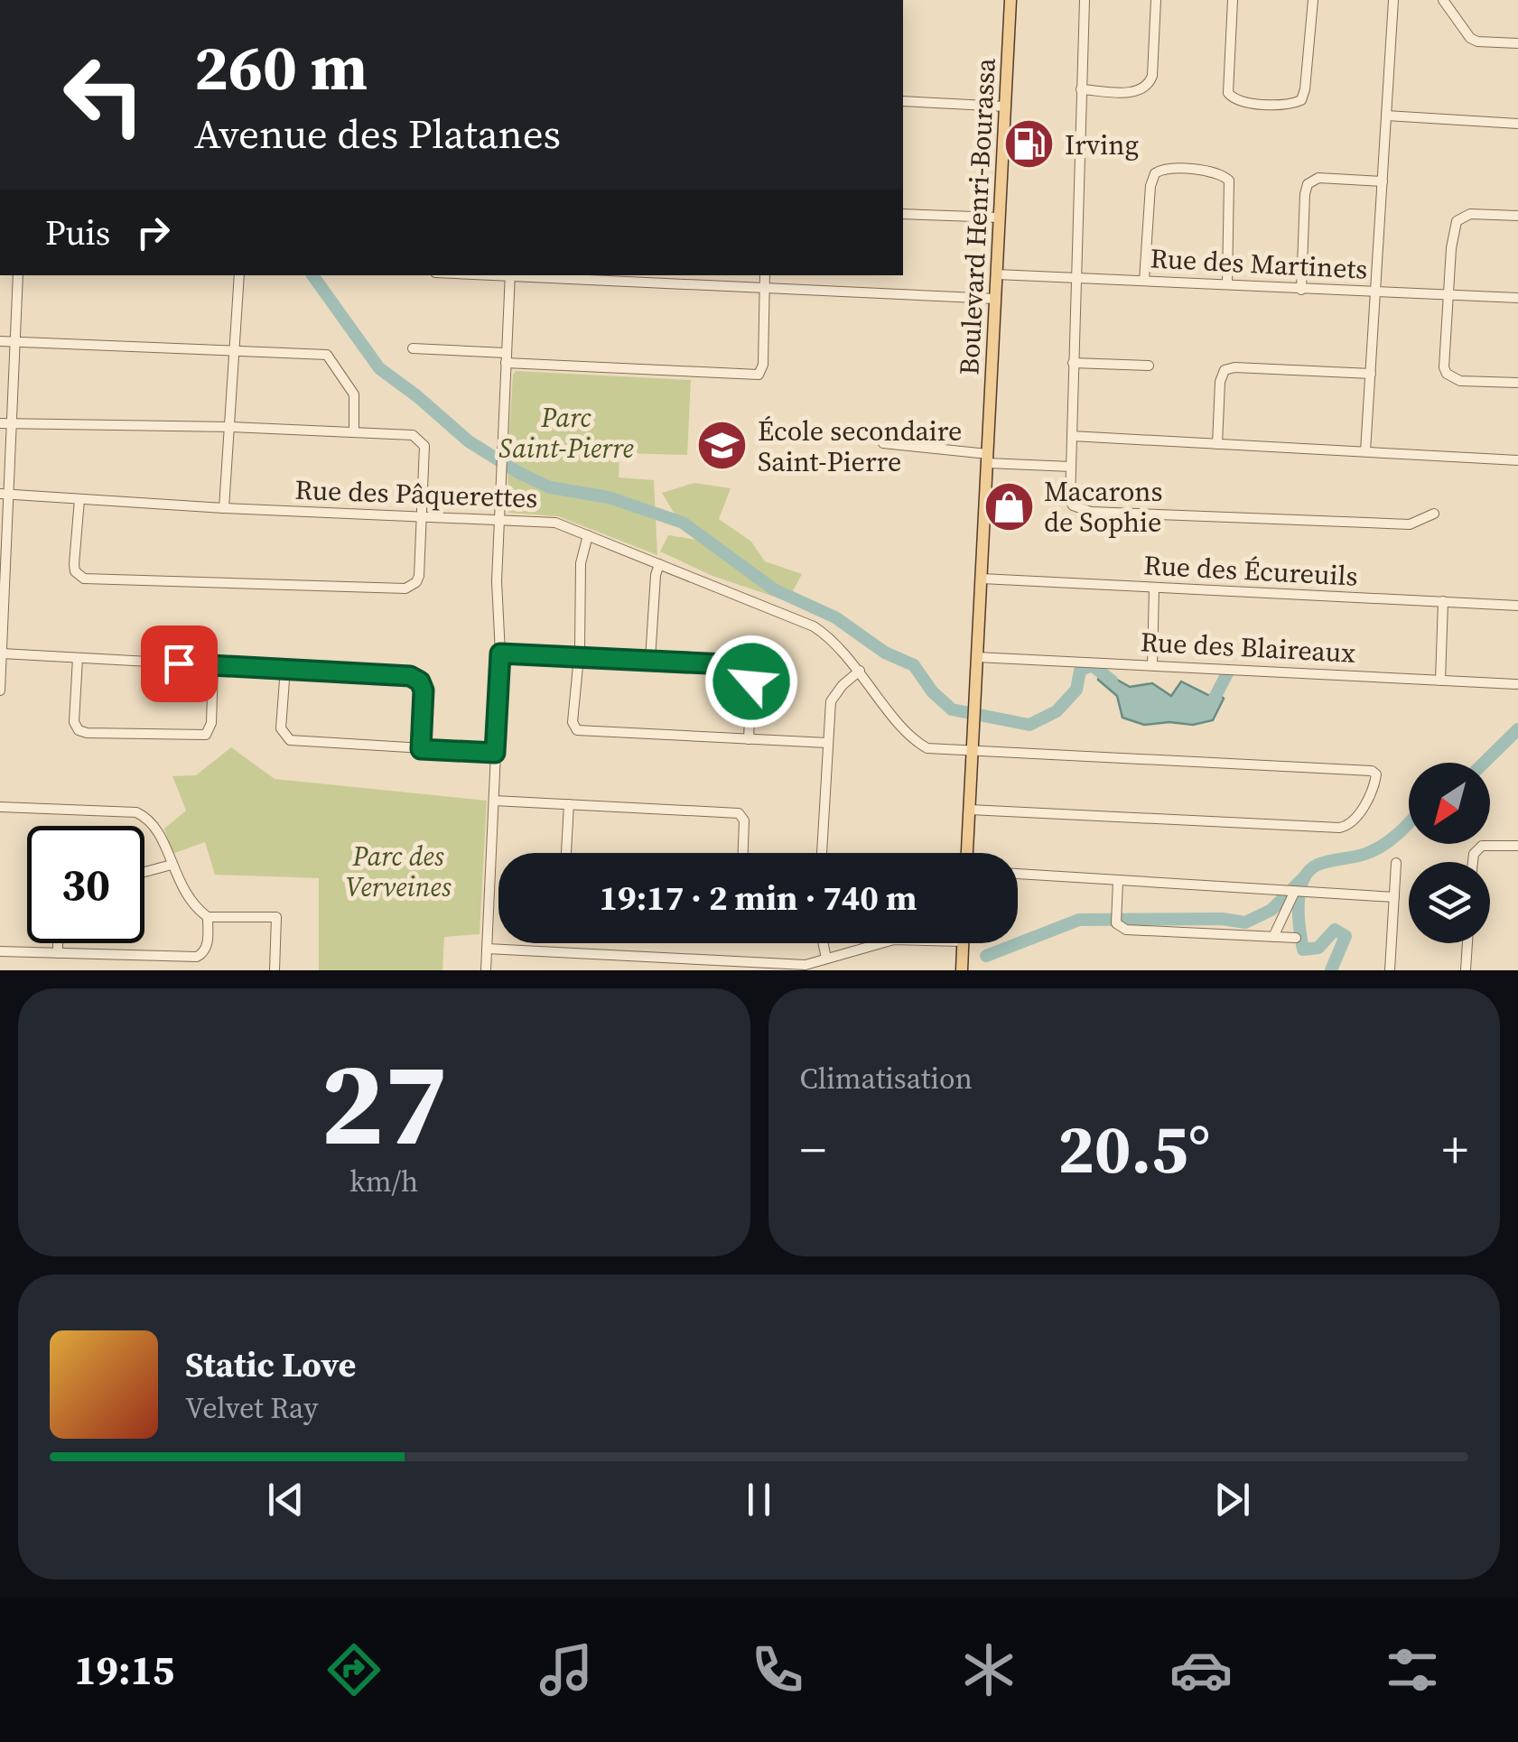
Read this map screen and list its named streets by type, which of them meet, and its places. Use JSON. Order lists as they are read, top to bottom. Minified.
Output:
{"streets":{"main road":["Boulevard Henri-Bourassa"],"street":["Rue des Martinets","Rue des Pâquerettes","Rue des Écureuils","Rue des Blaireaux"]},"crossings":[["Boulevard Henri-Bourassa","Rue des Martinets"],["Boulevard Henri-Bourassa","Rue des Pâquerettes"],["Boulevard Henri-Bourassa","Rue des Écureuils"],["Boulevard Henri-Bourassa","Rue des Blaireaux"]],"parks":["Parc Saint-Pierre","Parc des Verveines"],"places":{"fuel station":["Irving"],"school or university":["École secondaire Saint-Pierre"],"shop":["Macarons de Sophie"]},"north":"bottom left","page":{"turn":["260 m","Avenue des Platanes"],"then":"Puis","limit":"30","trip":"19:17 · 2 min · 740 m","tile":[["27","km/h"],"Climatisation"],"heat":["−","20.5°","+"],"song":["Static Love","Velvet Ray"],"tabs":"19:15"}}
